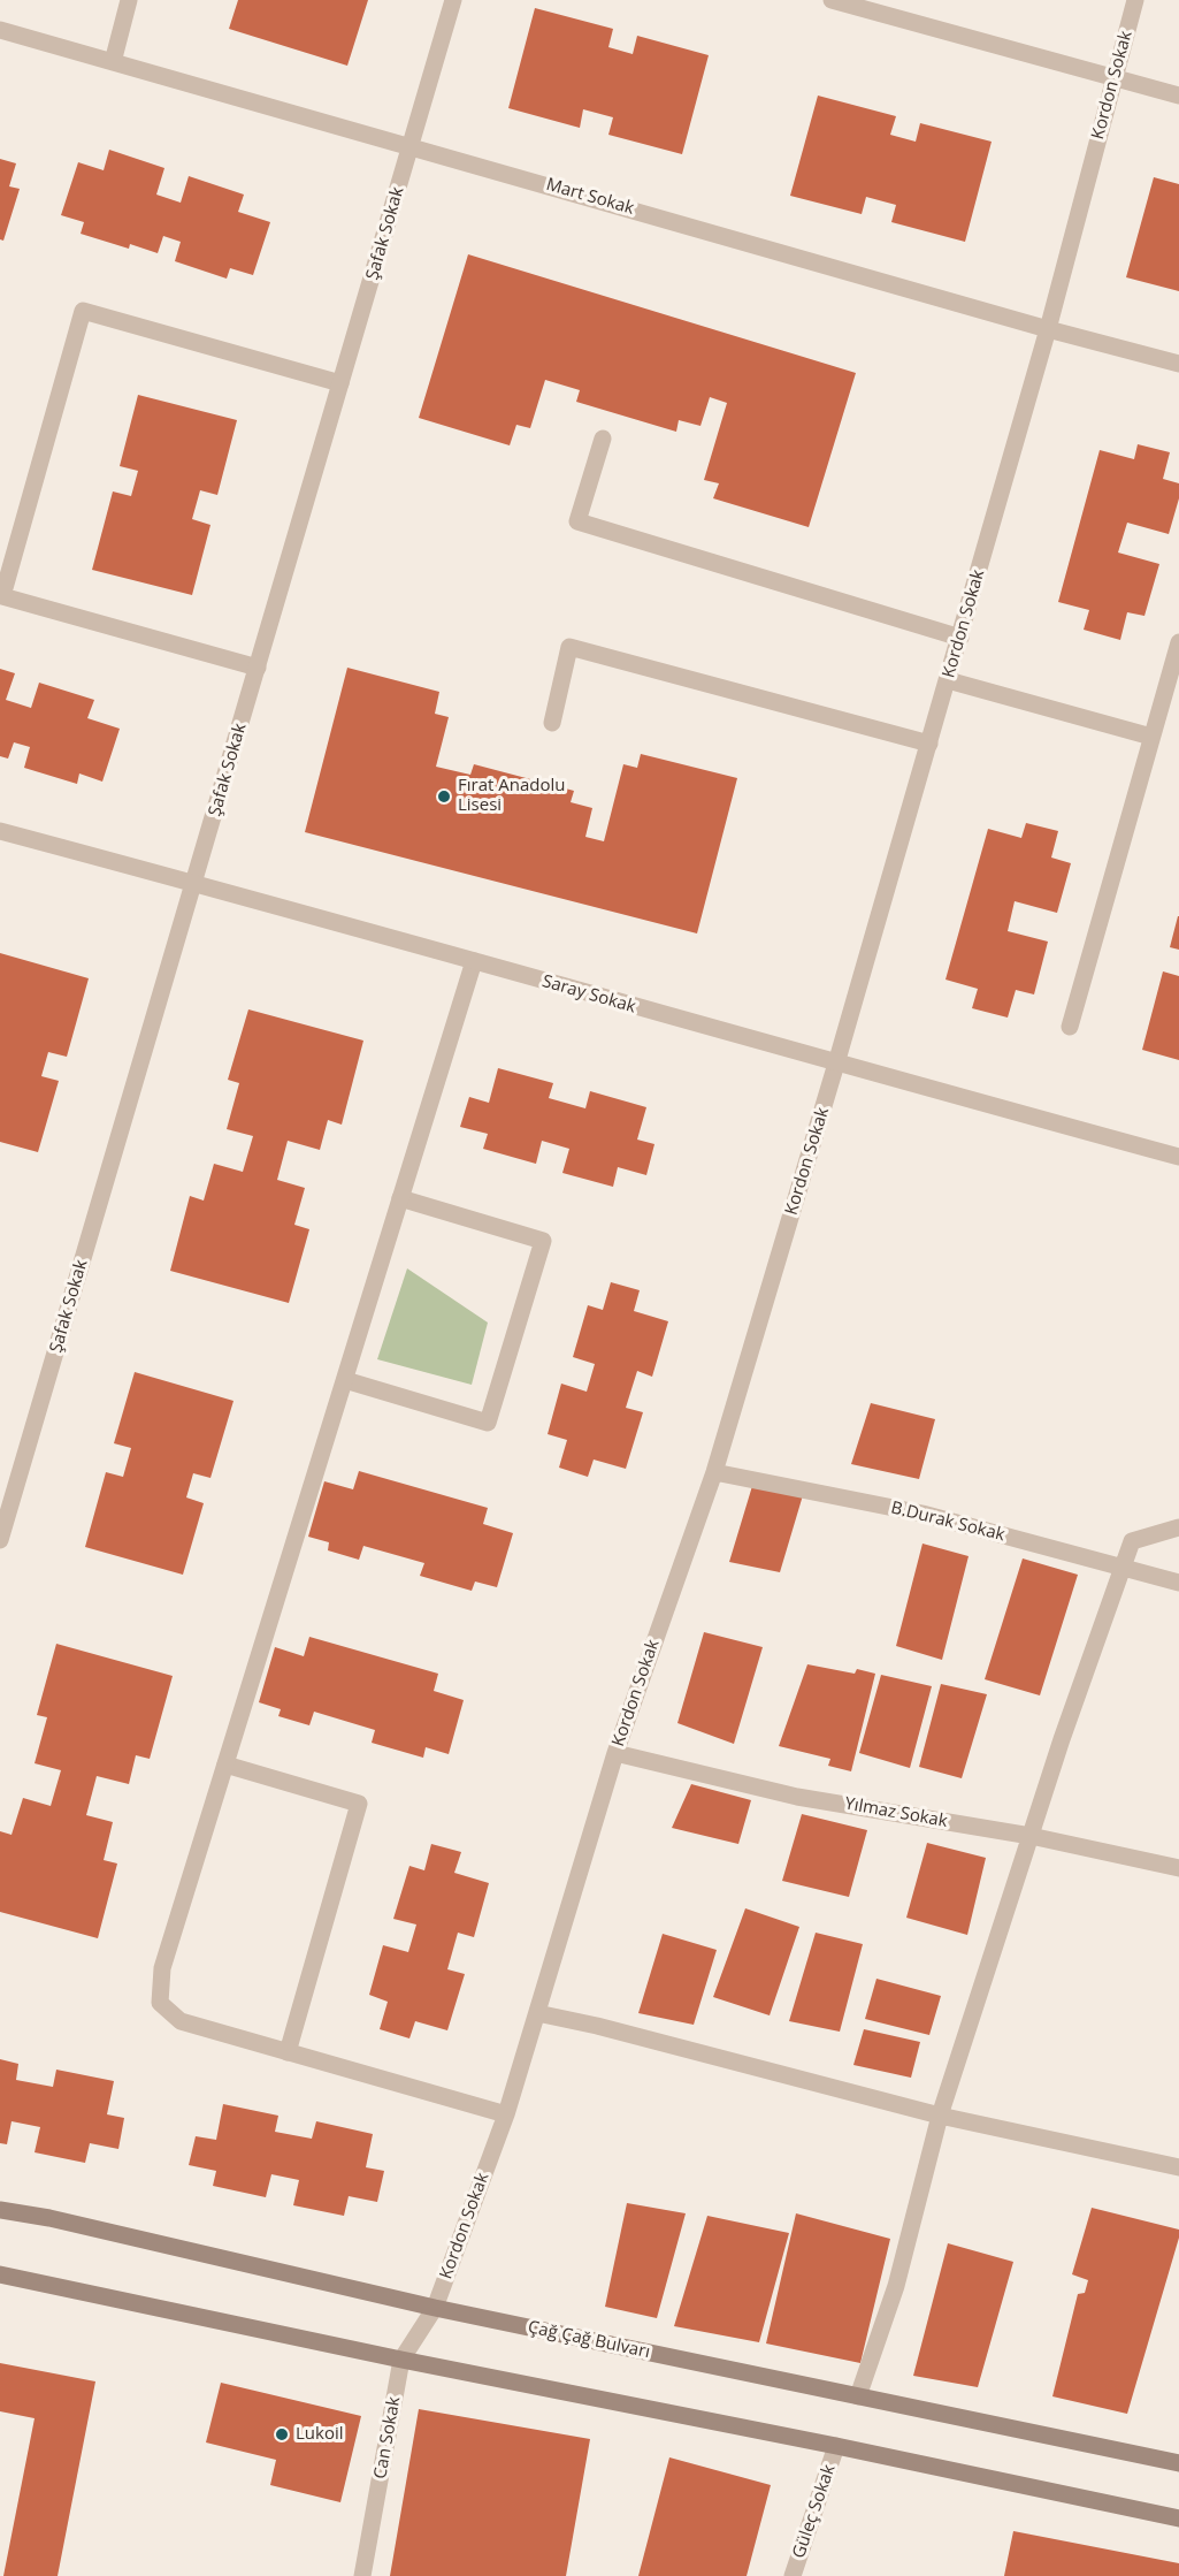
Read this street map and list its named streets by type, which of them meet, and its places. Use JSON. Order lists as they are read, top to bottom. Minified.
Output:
{"streets":{"main road":["Çağ Çağ Bulvarı"],"street":["Kordon Sokak","Mart Sokak","Şafak Sokak","Saray Sokak","B.Durak Sokak","Yılmaz Sokak","Can Sokak","Güleç Sokak"]},"crossings":[["Kordon Sokak","Mart Sokak"],["Kordon Sokak","Saray Sokak"],["Kordon Sokak","B.Durak Sokak"],["Kordon Sokak","Yılmaz Sokak"],["Kordon Sokak","Çağ Çağ Bulvarı"],["Kordon Sokak","Can Sokak"],["Mart Sokak","Şafak Sokak"],["Şafak Sokak","Saray Sokak"],["Çağ Çağ Bulvarı","Can Sokak"]],"places":["Fırat Anadolu Lisesi","Lukoil"]}
